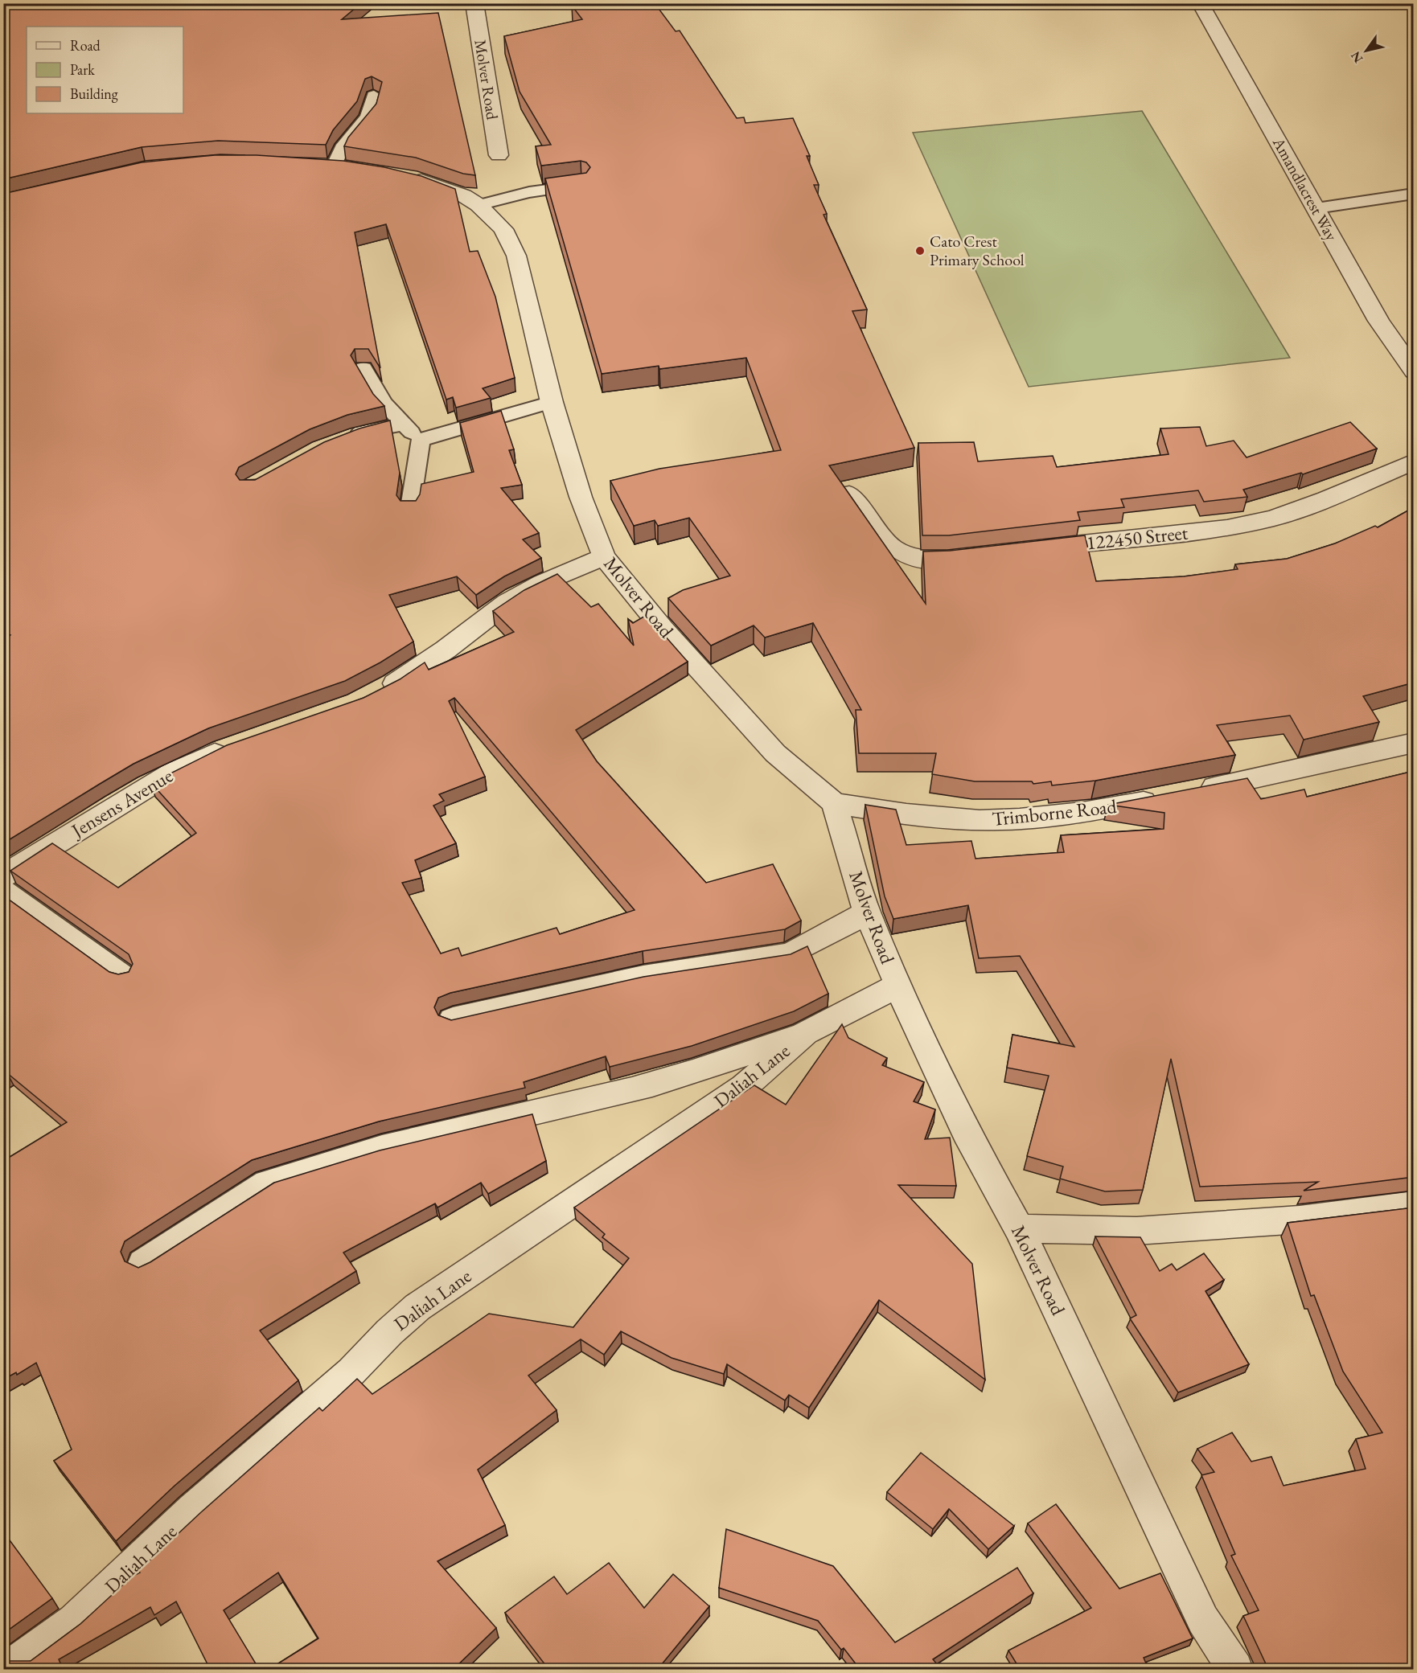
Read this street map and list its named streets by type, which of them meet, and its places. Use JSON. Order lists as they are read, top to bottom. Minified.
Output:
{"streets":{"street":["Molver Road","Amandlacrest Way","122450 Street","Jensens Avenue","Trimborne Road","Daliah Lane"]},"crossings":[["Molver Road","Trimborne Road"],["Molver Road","Daliah Lane"]],"places":["Cato Crest Primary School"],"legend":["Road","Park","Building"],"north":"bottom left"}
